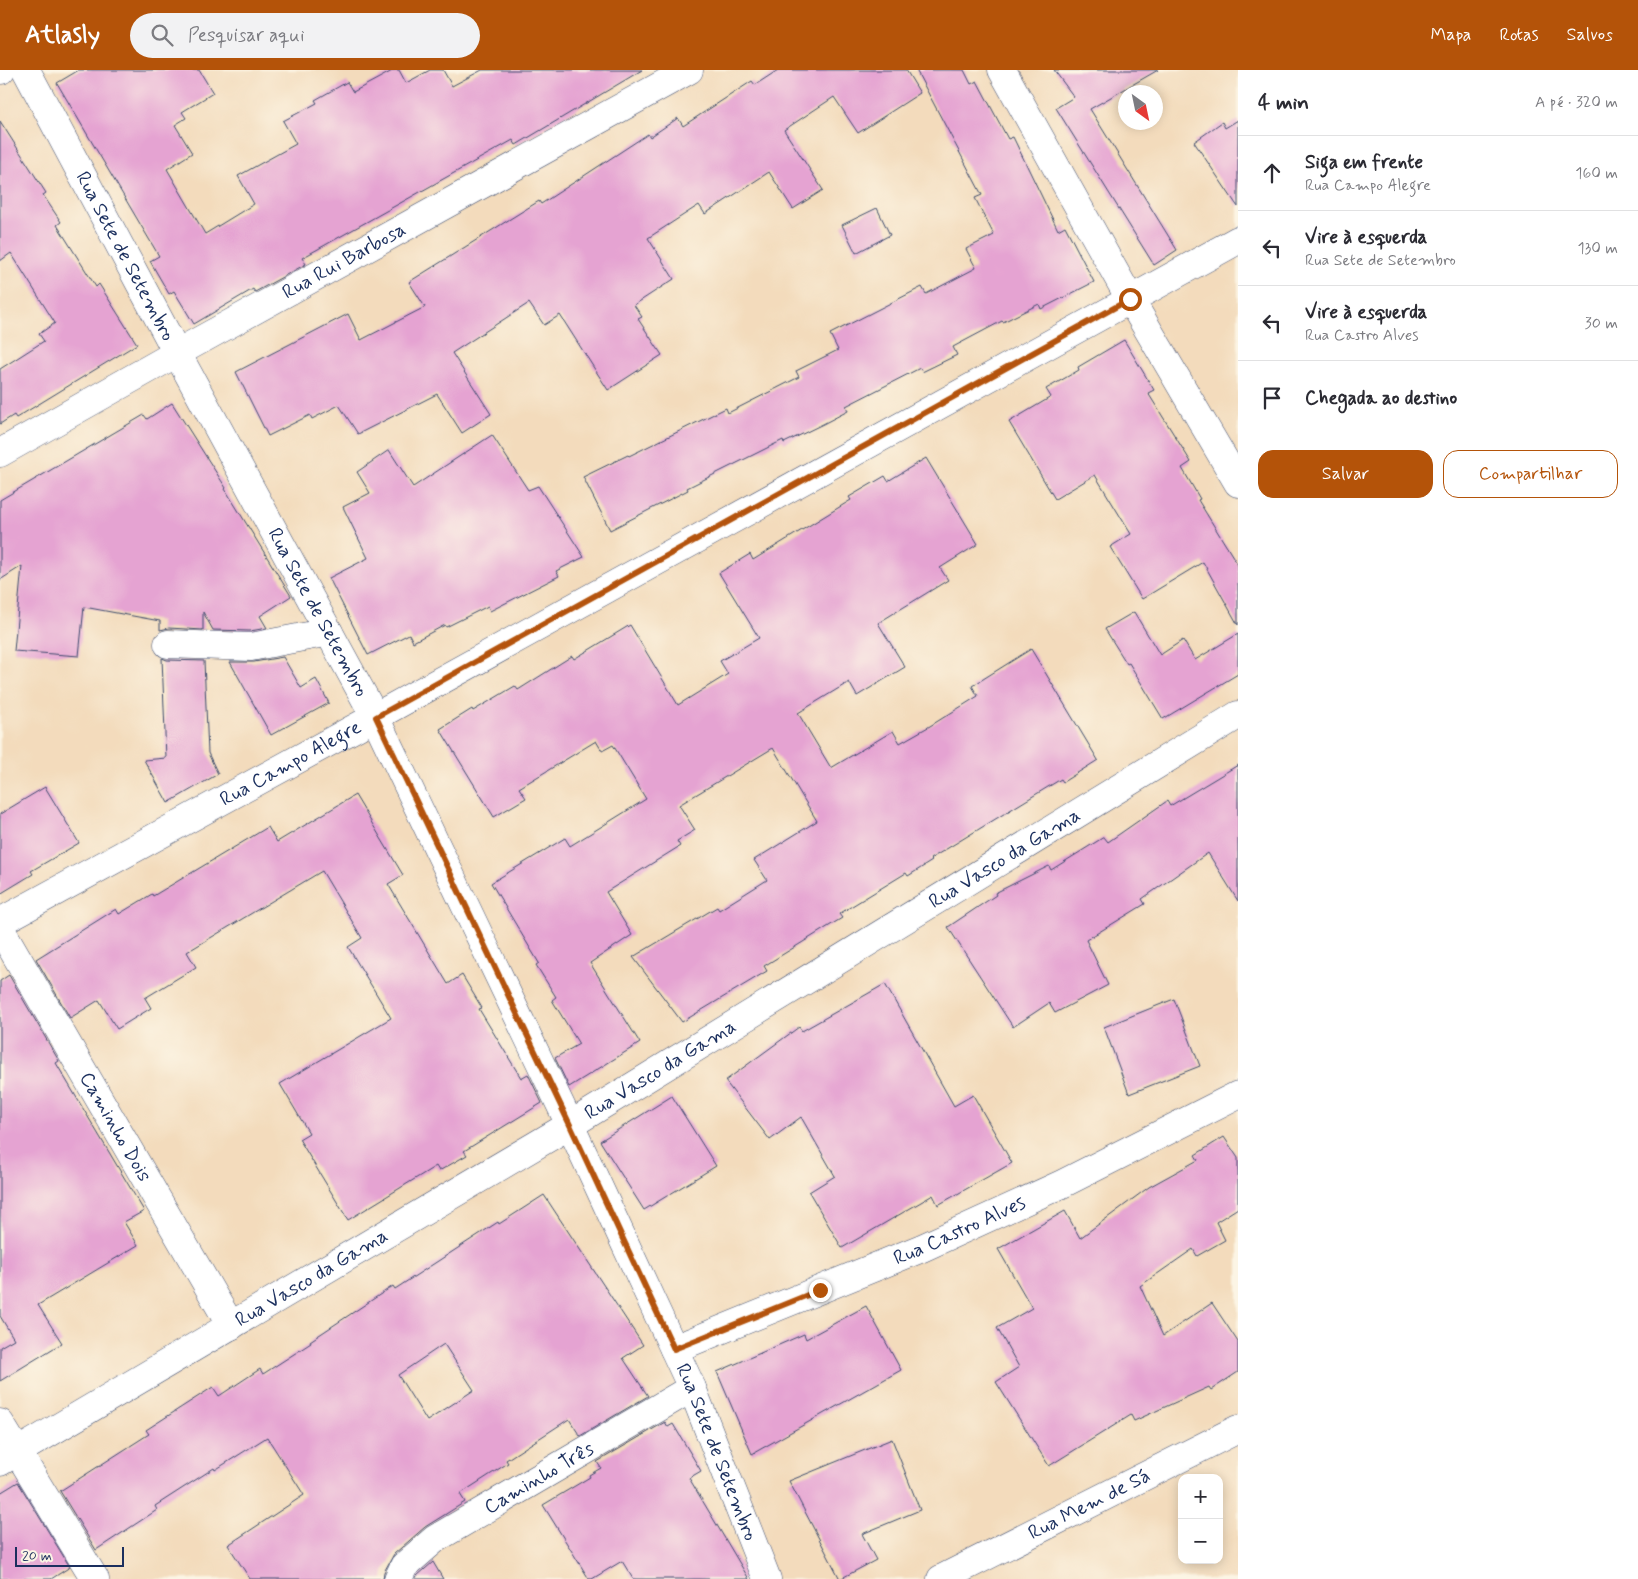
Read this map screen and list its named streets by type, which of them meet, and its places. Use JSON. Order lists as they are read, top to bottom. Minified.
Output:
{"streets":{"street":["Rua Sete de Setembro","Rua Rui Barbosa","Rua Campo Alegre","Rua Vasco da Gama","Caminho Dois","Rua Castro Alves","Caminho Três","Rua Mem de Sá"]},"crossings":[["Rua Sete de Setembro","Rua Rui Barbosa"],["Rua Sete de Setembro","Rua Campo Alegre"],["Rua Sete de Setembro","Rua Vasco da Gama"],["Rua Sete de Setembro","Rua Castro Alves"],["Rua Sete de Setembro","Caminho Três"],["Rua Vasco da Gama","Caminho Dois"]],"scale_bar":"20 m","north":"bottom right","page":{"header":"Atlasly","search":"Pesquisar aqui","nav":["Mapa","Rotas","Salvos"],"heading":["4 min","A pé · 320 m"],"list":[["Siga em frente","Rua Campo Alegre","160 m"],["Vire à esquerda","Rua Sete de Setembro","130 m"],["Vire à esquerda","Rua Castro Alves","30 m"],"Chegada ao destino"],"buttons":["Salvar","Compartilhar"],"map_buttons":["+","−"],"scale":"20 m"}}
